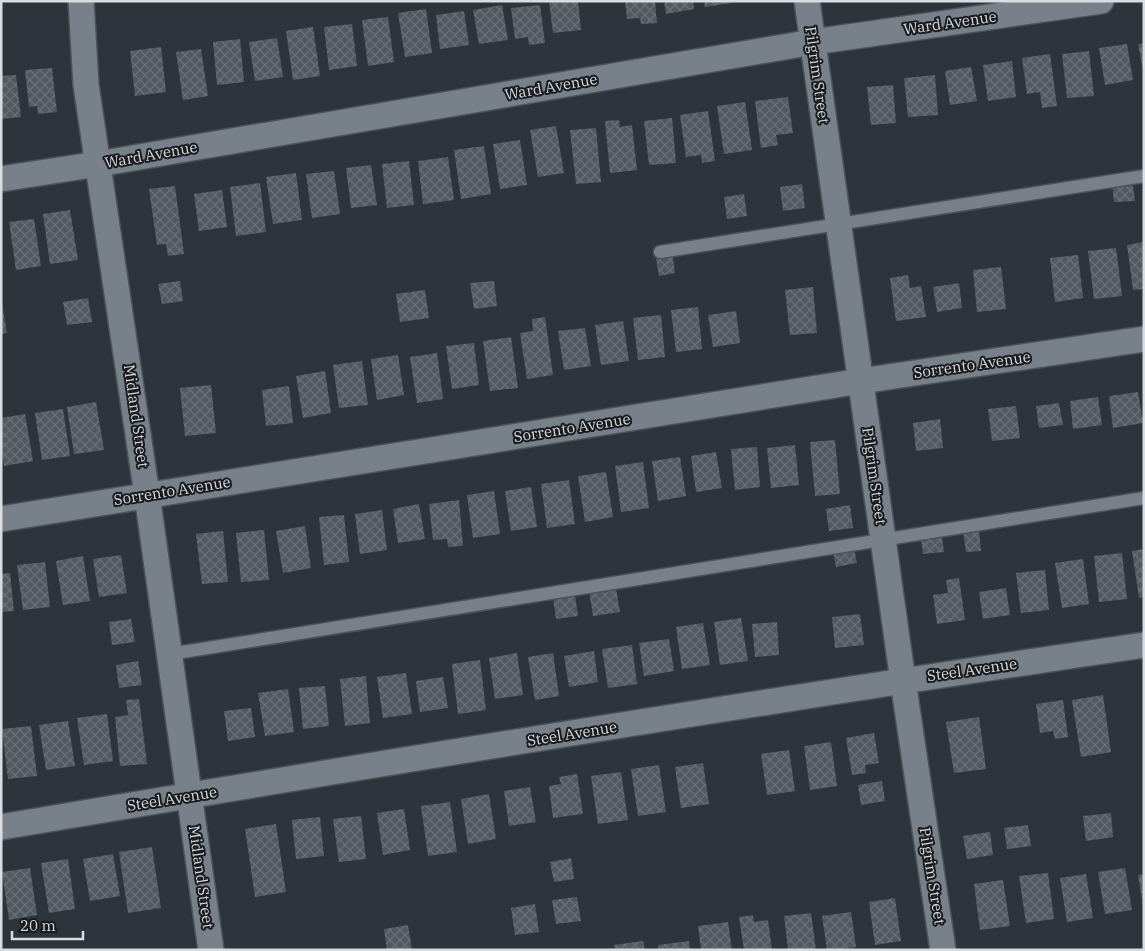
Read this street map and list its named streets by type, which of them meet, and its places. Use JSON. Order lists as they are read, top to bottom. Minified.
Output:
{"streets":{"street":["Ward Avenue","Pilgrim Street","Sorrento Avenue","Midland Street","Steel Avenue"]},"crossings":[["Ward Avenue","Pilgrim Street"],["Ward Avenue","Midland Street"],["Pilgrim Street","Sorrento Avenue"],["Pilgrim Street","Steel Avenue"],["Sorrento Avenue","Midland Street"],["Midland Street","Steel Avenue"]],"scale_bar":"20 m"}
